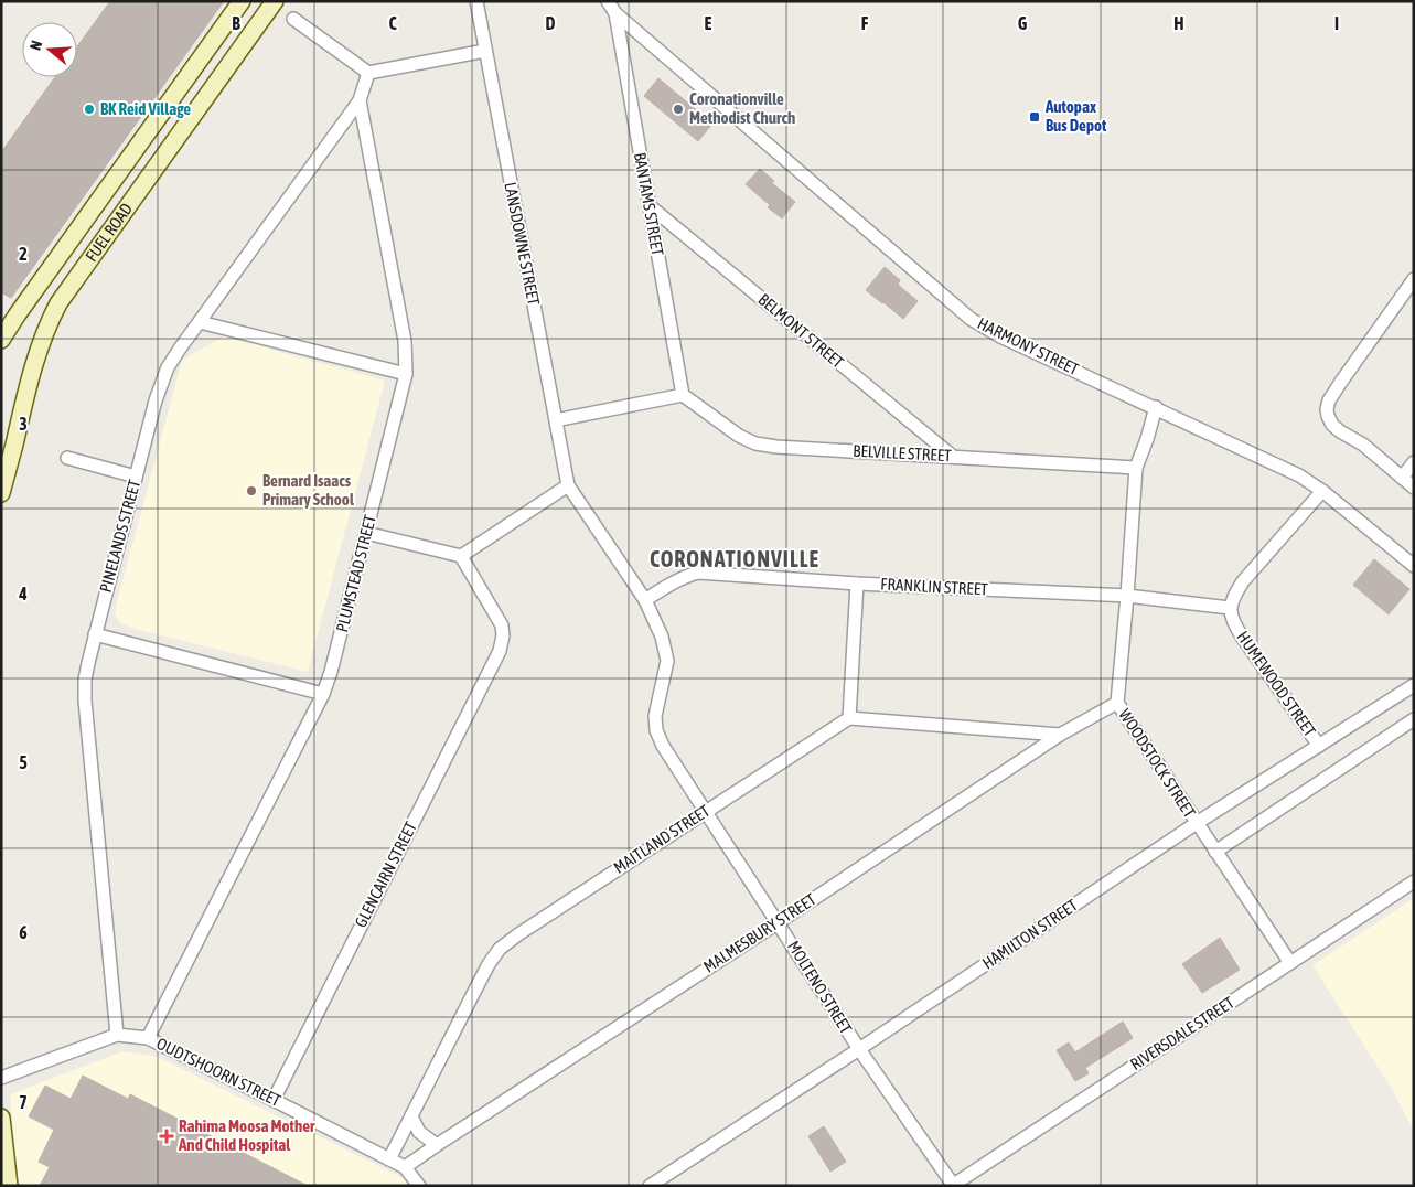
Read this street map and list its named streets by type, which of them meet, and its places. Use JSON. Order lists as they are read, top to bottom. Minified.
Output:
{"streets":{"main road":["FUEL ROAD"],"street":["BANTAMS STREET","LANSDOWNE STREET","BELMONT STREET","HARMONY STREET","BELVILLE STREET","PINELANDS STREET","PLUMSTEAD STREET","FRANKLIN STREET","HUMEWOOD STREET","WOODSTOCK STREET","MAITLAND STREET","GLENCAIRN STREET","MALMESBURY STREET","HAMILTON STREET","MOLTENO STREET","RIVERSDALE STREET","OUDTSHOORN STREET"]},"crossings":[["BANTAMS STREET","BELMONT STREET"],["BANTAMS STREET","HARMONY STREET"],["BANTAMS STREET","BELVILLE STREET"],["LANSDOWNE STREET","MOLTENO STREET"],["BELMONT STREET","BELVILLE STREET"],["HARMONY STREET","WOODSTOCK STREET"],["BELVILLE STREET","WOODSTOCK STREET"],["PINELANDS STREET","PLUMSTEAD STREET"],["PINELANDS STREET","OUDTSHOORN STREET"],["PLUMSTEAD STREET","OUDTSHOORN STREET"],["FRANKLIN STREET","HUMEWOOD STREET"],["FRANKLIN STREET","WOODSTOCK STREET"],["FRANKLIN STREET","MOLTENO STREET"],["HUMEWOOD STREET","HAMILTON STREET"],["WOODSTOCK STREET","MALMESBURY STREET"],["WOODSTOCK STREET","HAMILTON STREET"],["WOODSTOCK STREET","RIVERSDALE STREET"],["MAITLAND STREET","MOLTENO STREET"],["MAITLAND STREET","OUDTSHOORN STREET"],["GLENCAIRN STREET","OUDTSHOORN STREET"],["MALMESBURY STREET","MOLTENO STREET"],["MALMESBURY STREET","OUDTSHOORN STREET"],["HAMILTON STREET","MOLTENO STREET"],["MOLTENO STREET","RIVERSDALE STREET"]],"districts":["CORONATIONVILLE"],"places":{"other":["BK Reid Village","Coronationville Methodist Church","Bernard Isaacs Primary School"],"transit":["Autopax Bus Depot"],"health":["Rahima Moosa Mother And Child Hospital"]},"north":"left","grid":{"columns":["B","C","D","E","F","G","H","I"],"rows":["2","3","4","5","6","7"]}}
